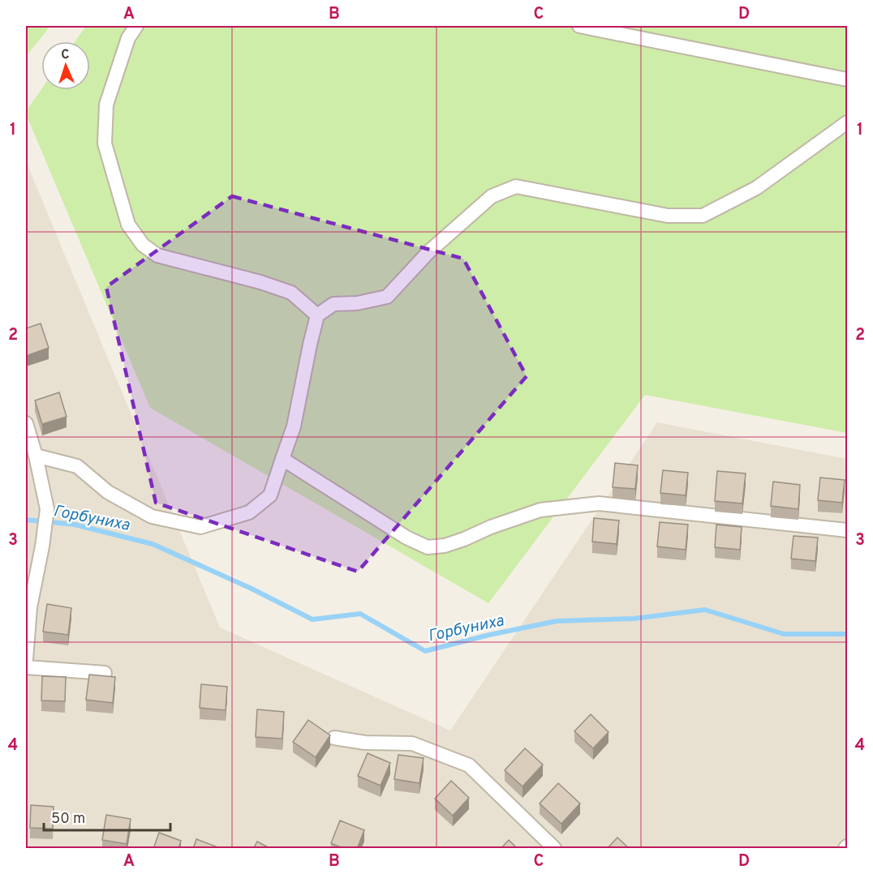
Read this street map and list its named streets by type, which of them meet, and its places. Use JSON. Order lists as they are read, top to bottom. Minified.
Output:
{"water":["Горбуниха"],"scale_bar":"50 m","north":"top","grid":{"columns":["A","B","C","D"],"rows":["1","2","3","4"]}}
